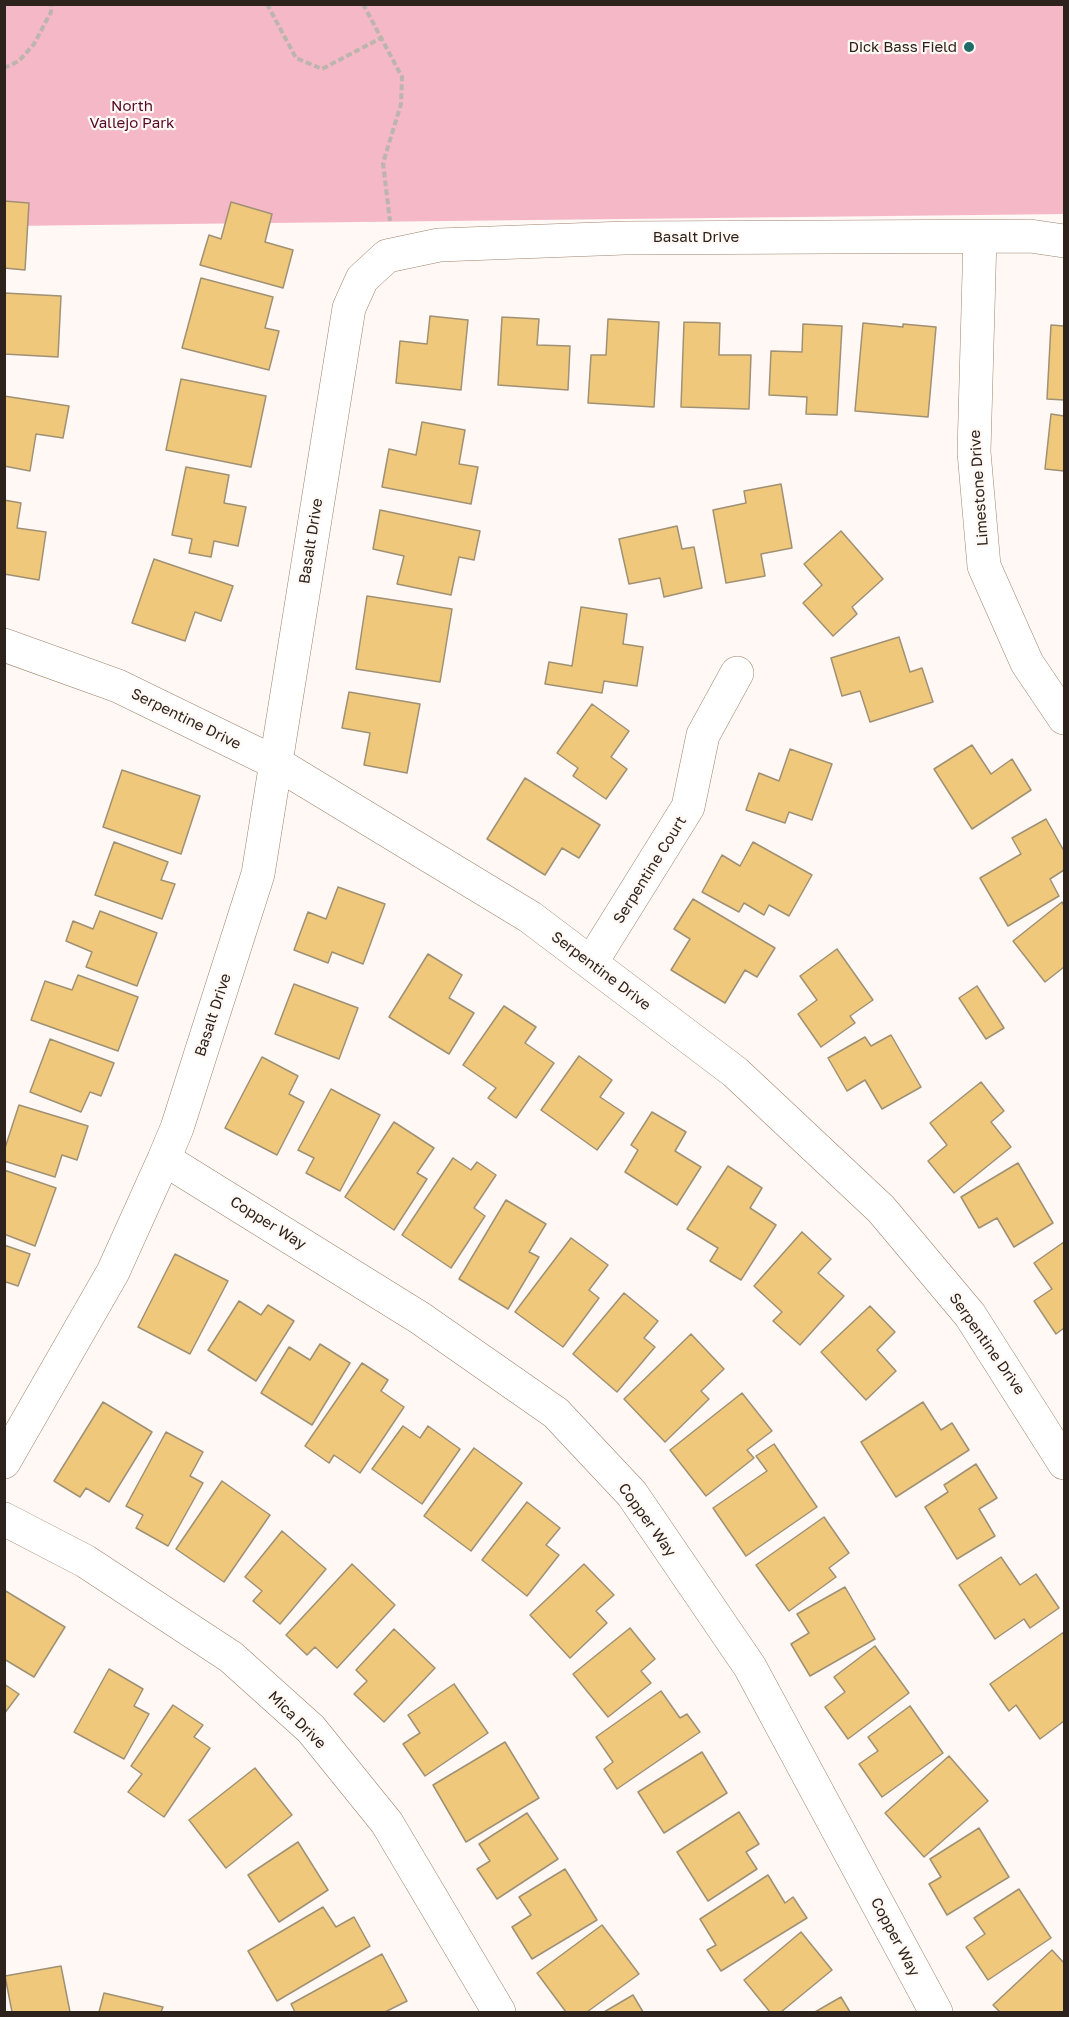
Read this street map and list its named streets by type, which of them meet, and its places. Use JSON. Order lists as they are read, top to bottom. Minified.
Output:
{"streets":{"street":["Basalt Drive","Limestone Drive","Serpentine Drive","Serpentine Court","Copper Way","Mica Drive"]},"crossings":[["Basalt Drive","Limestone Drive"],["Basalt Drive","Serpentine Drive"],["Basalt Drive","Copper Way"],["Serpentine Drive","Serpentine Court"]],"parks":["North Vallejo Park"],"places":["Dick Bass Field"]}
